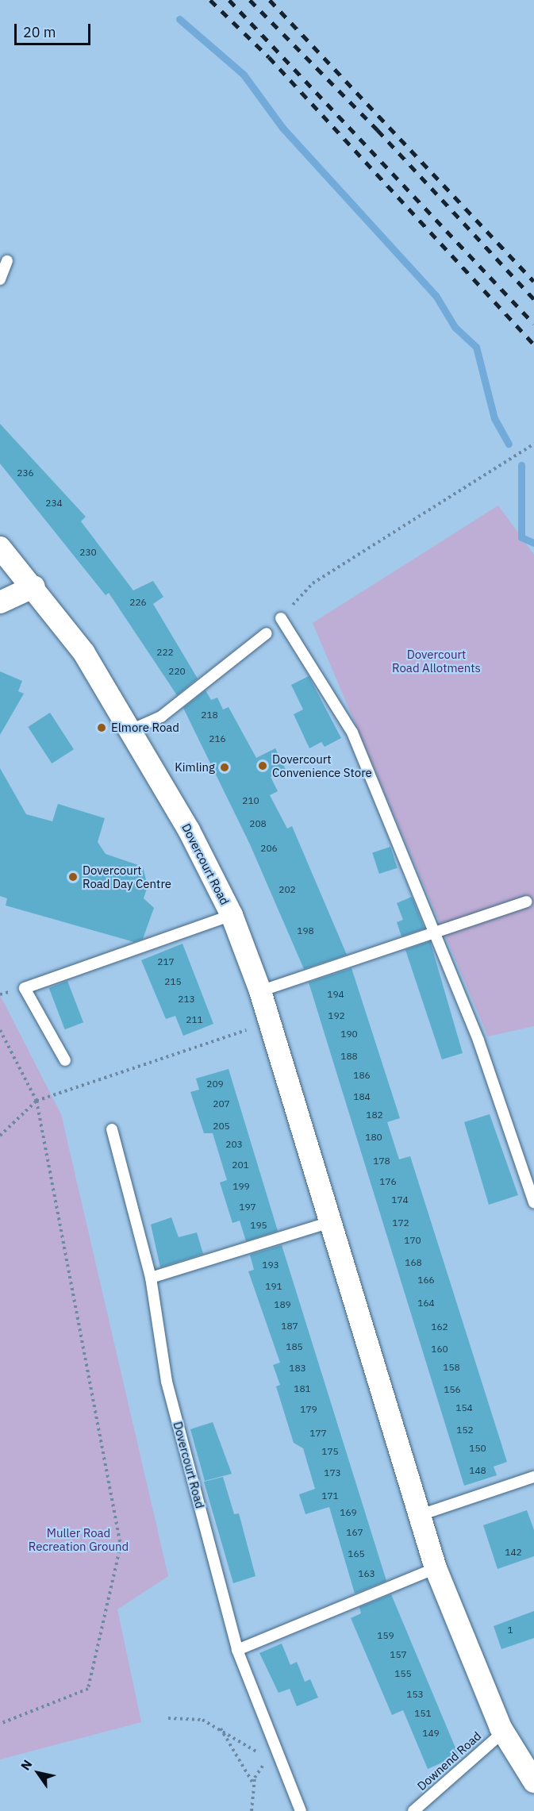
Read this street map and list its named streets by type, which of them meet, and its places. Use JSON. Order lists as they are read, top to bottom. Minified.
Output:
{"streets":{"street":["Dovercourt Road"],"lane":["Downend Road"]},"crossings":[["Dovercourt Road","Downend Road"]],"parks":["Dovercourt Road Allotments","Muller Road Recreation Ground"],"places":["Elmore Road","Dovercourt Convenience Store","Kimling","Dovercourt Road Day Centre"],"house_numbers":["236","234","230","226","222","220","218","216","210","208","206","202","198","217","215","194","213","192","211","190","188","186","209","184","207","182","205","180","203","178","201","176","199","174","197","172","195","170","168","193","166","191","164","189","187","162","185","160","158","183","181","156","154","179","152","177","150","175","148","173","171","169","167","142","165","163","1","159","157","155","153","151","149"],"scale_bar":"20 m","north":"top left"}
